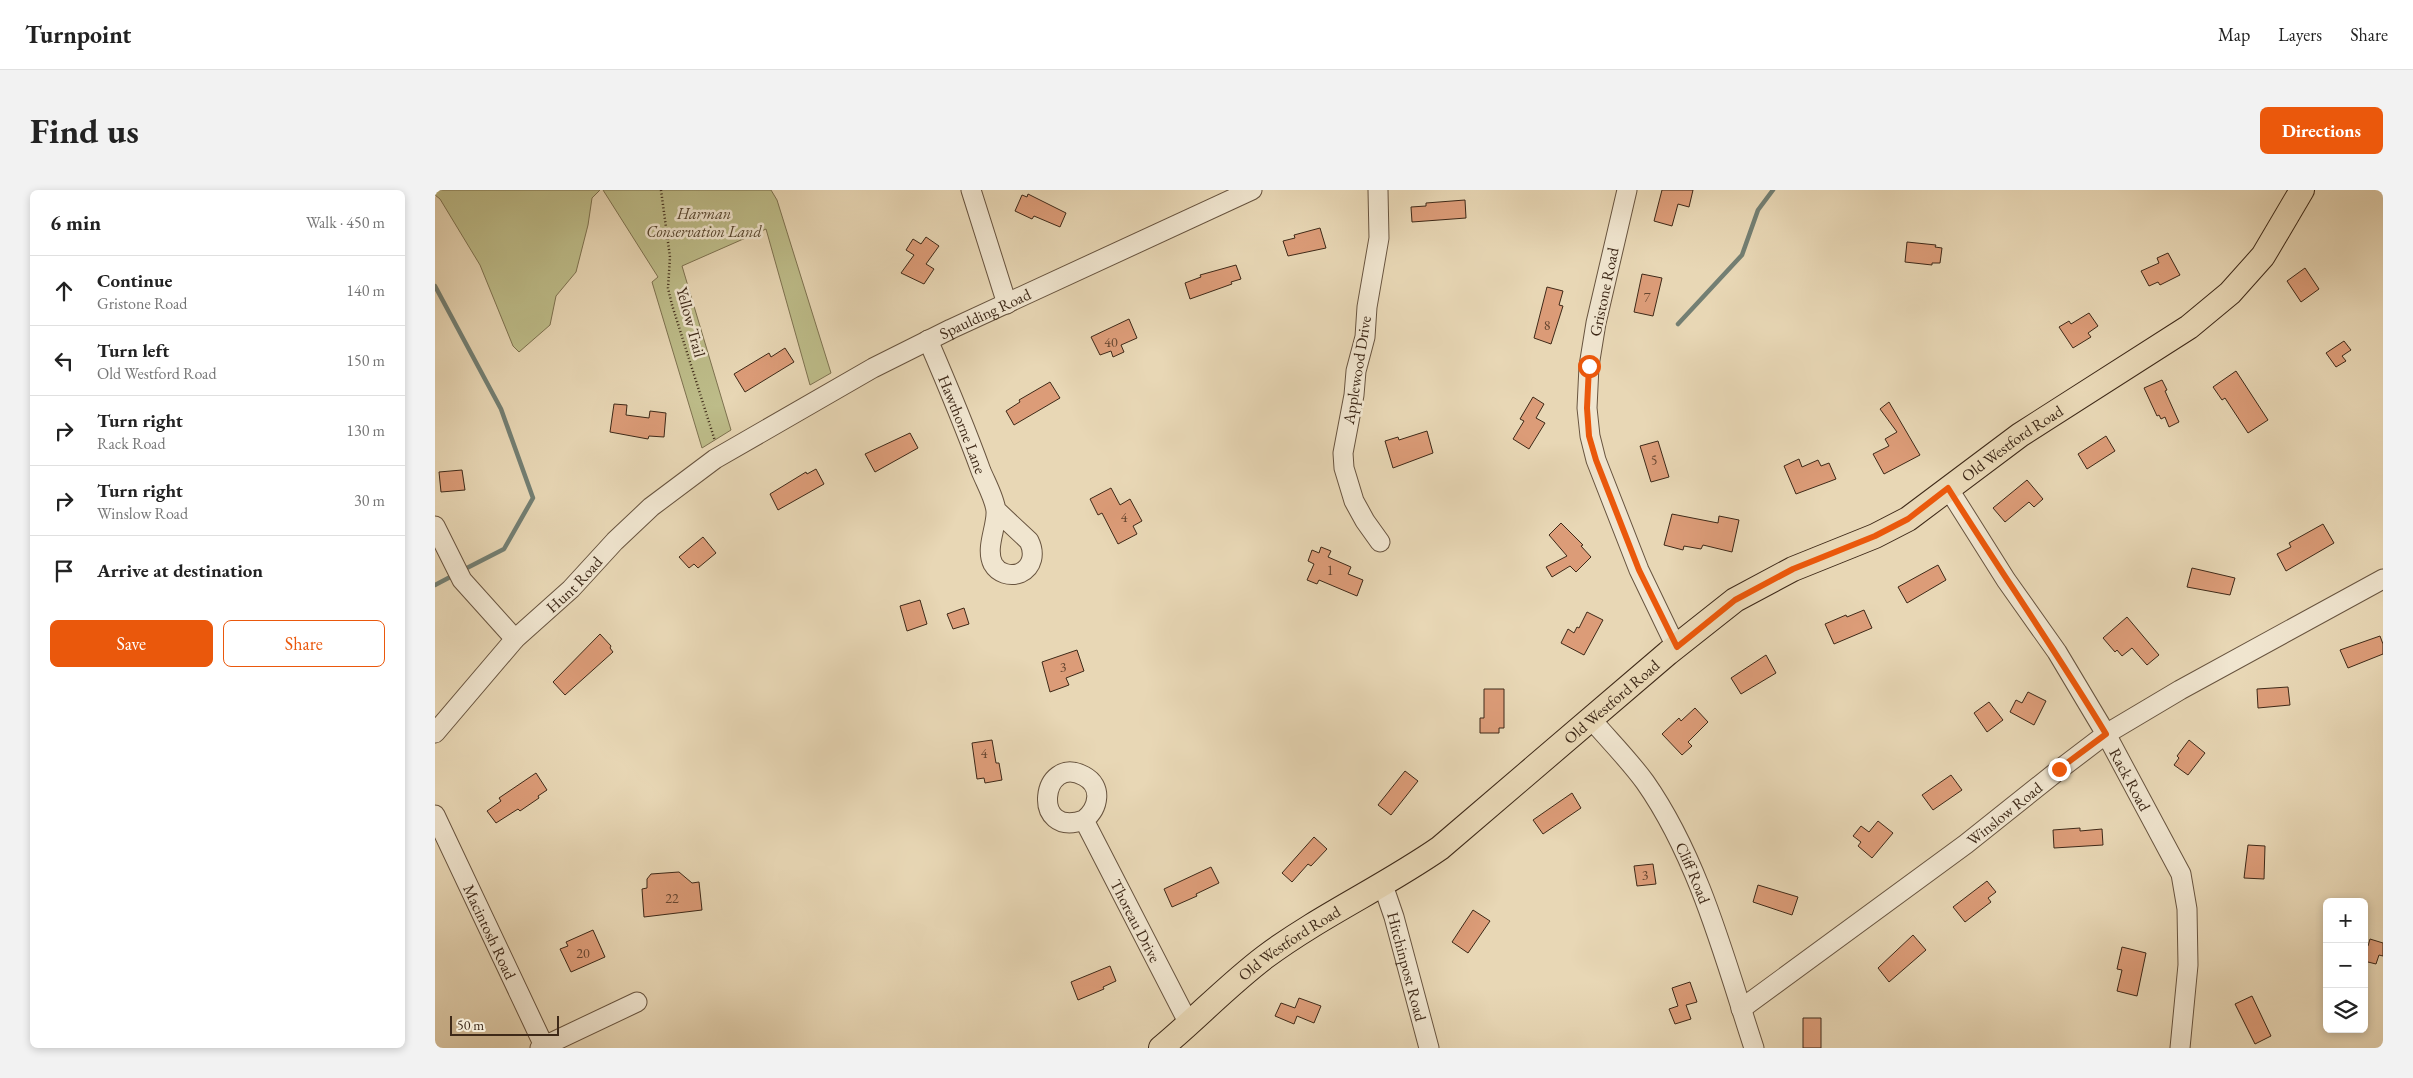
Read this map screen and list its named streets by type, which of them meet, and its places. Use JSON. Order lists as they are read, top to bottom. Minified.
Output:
{"streets":{"main road":["Old Westford Road"],"street":["Gristone Road","Spaulding Road","Applewood Drive","Hawthorne Lane","Hunt Road","Rack Road","Winslow Road","Cliff Road","Thoreau Drive","Macintosh Road","Hitchinpost Road"],"path":["Yellow Trail"]},"crossings":[["Gristone Road","Old Westford Road"],["Spaulding Road","Yellow Trail"],["Spaulding Road","Hawthorne Lane"],["Spaulding Road","Hunt Road"],["Yellow Trail","Hunt Road"],["Old Westford Road","Rack Road"],["Old Westford Road","Cliff Road"],["Old Westford Road","Thoreau Drive"],["Old Westford Road","Hitchinpost Road"],["Rack Road","Winslow Road"],["Winslow Road","Cliff Road"]],"parks":["Harman Conservation Land"],"house_numbers":["7","8","40","5","4","1","3","4","3","22","20"],"scale_bar":"50 m","page":{"header":"Turnpoint","nav":["Map","Layers","Share"],"buttons":["Directions",["Save","Share"]],"title":"Find us","heading":["6 min","Walk · 450 m"],"list":[["Continue","Gristone Road","140 m"],["Turn left","Old Westford Road","150 m"],["Turn right","Rack Road","130 m"],["Turn right","Winslow Road","30 m"],"Arrive at destination"],"map_buttons":["+","−"],"scale":"50 m"}}
